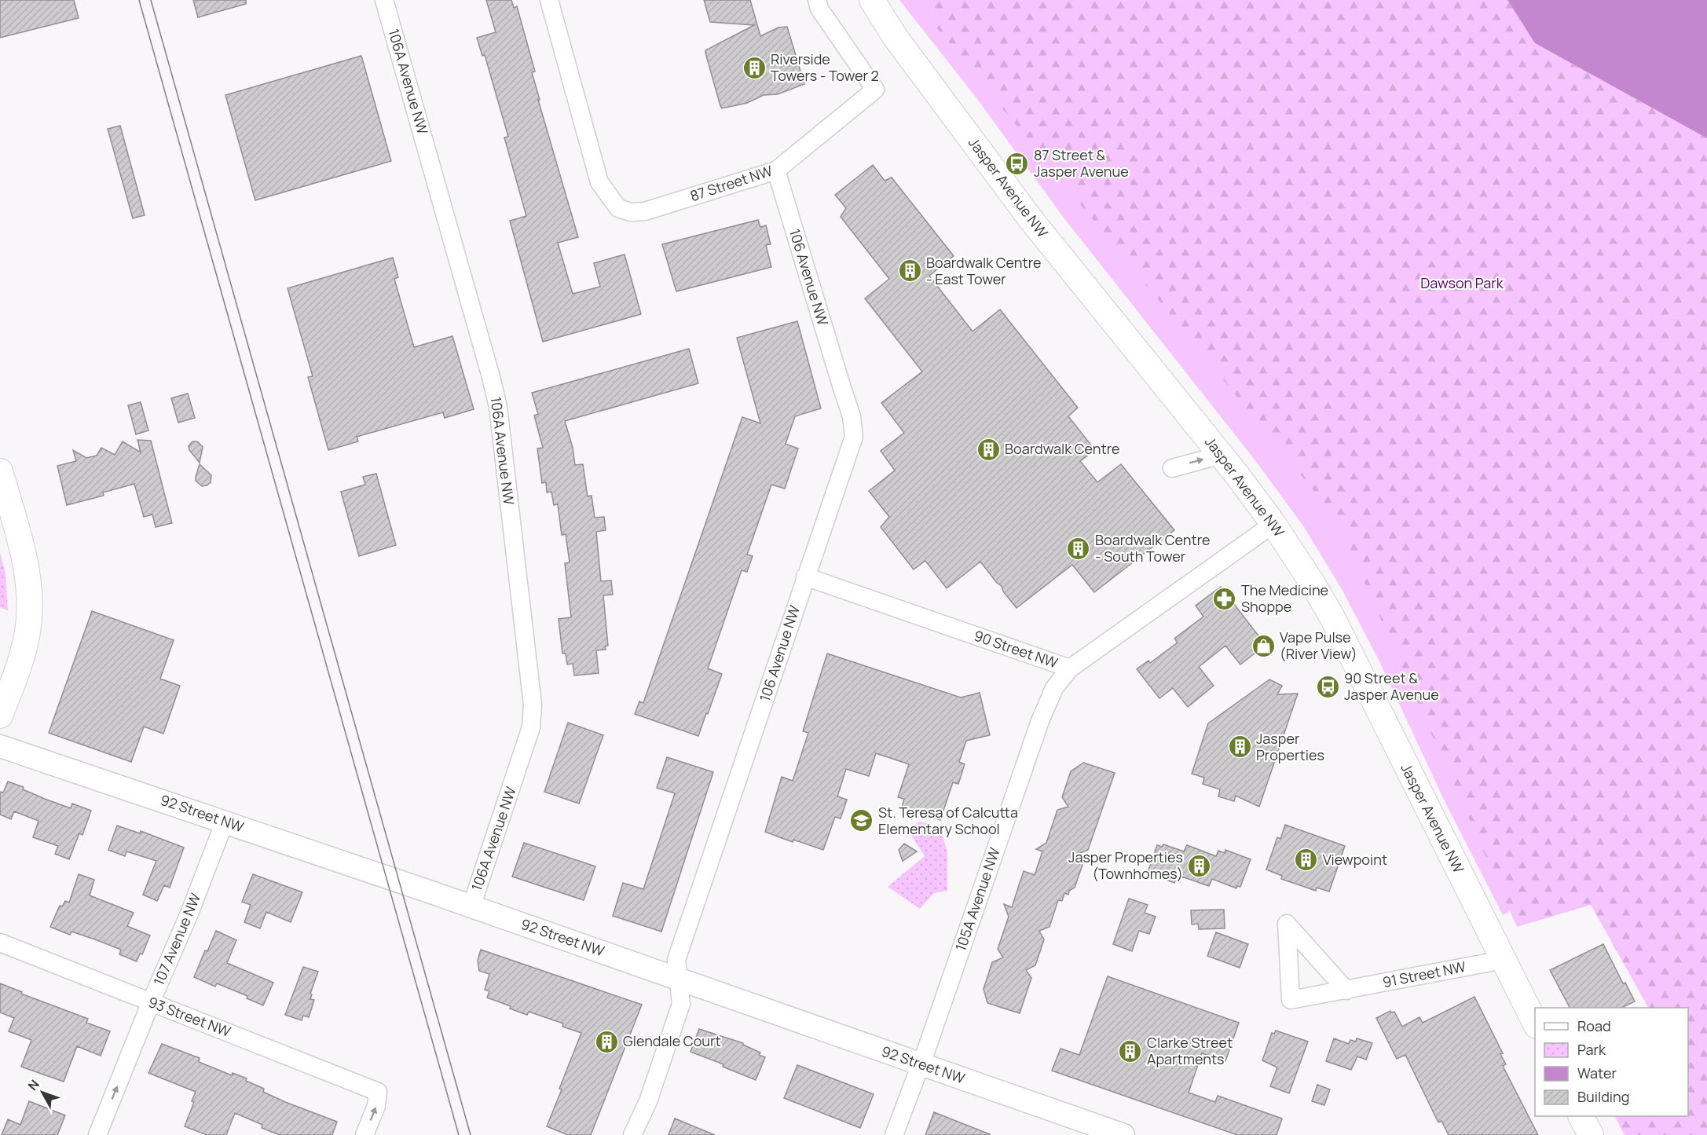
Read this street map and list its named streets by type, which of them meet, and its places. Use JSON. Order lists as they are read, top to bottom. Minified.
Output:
{"streets":{"main road":["Jasper Avenue NW"],"street":["106A Avenue NW","87 Street NW","106 Avenue NW","90 Street NW","92 Street NW","105A Avenue NW","107 Avenue NW","91 Street NW","93 Street NW"]},"crossings":[["106A Avenue NW","92 Street NW"],["87 Street NW","106 Avenue NW"],["Jasper Avenue NW","90 Street NW"],["Jasper Avenue NW","91 Street NW"],["106 Avenue NW","90 Street NW"],["106 Avenue NW","92 Street NW"],["90 Street NW","105A Avenue NW"],["92 Street NW","105A Avenue NW"],["92 Street NW","107 Avenue NW"],["107 Avenue NW","93 Street NW"]],"one_way":["107 Avenue NW","93 Street NW"],"parks":["Dawson Park"],"places":{"building":["Riverside Towers - Tower 2","Boardwalk Centre - East Tower","Boardwalk Centre","Boardwalk Centre - South Tower","Jasper Properties","Viewpoint","Jasper Properties (Townhomes)","Glendale Court","Clarke Street Apartments"],"bus stop":["87 Street & Jasper Avenue","90 Street & Jasper Avenue"],"pharmacy":["The Medicine Shoppe"],"shop":["Vape Pulse (River View)"],"school or university":["St. Teresa of Calcutta Elementary School"]},"legend":["Road","Park","Water","Building"],"north":"top left"}
